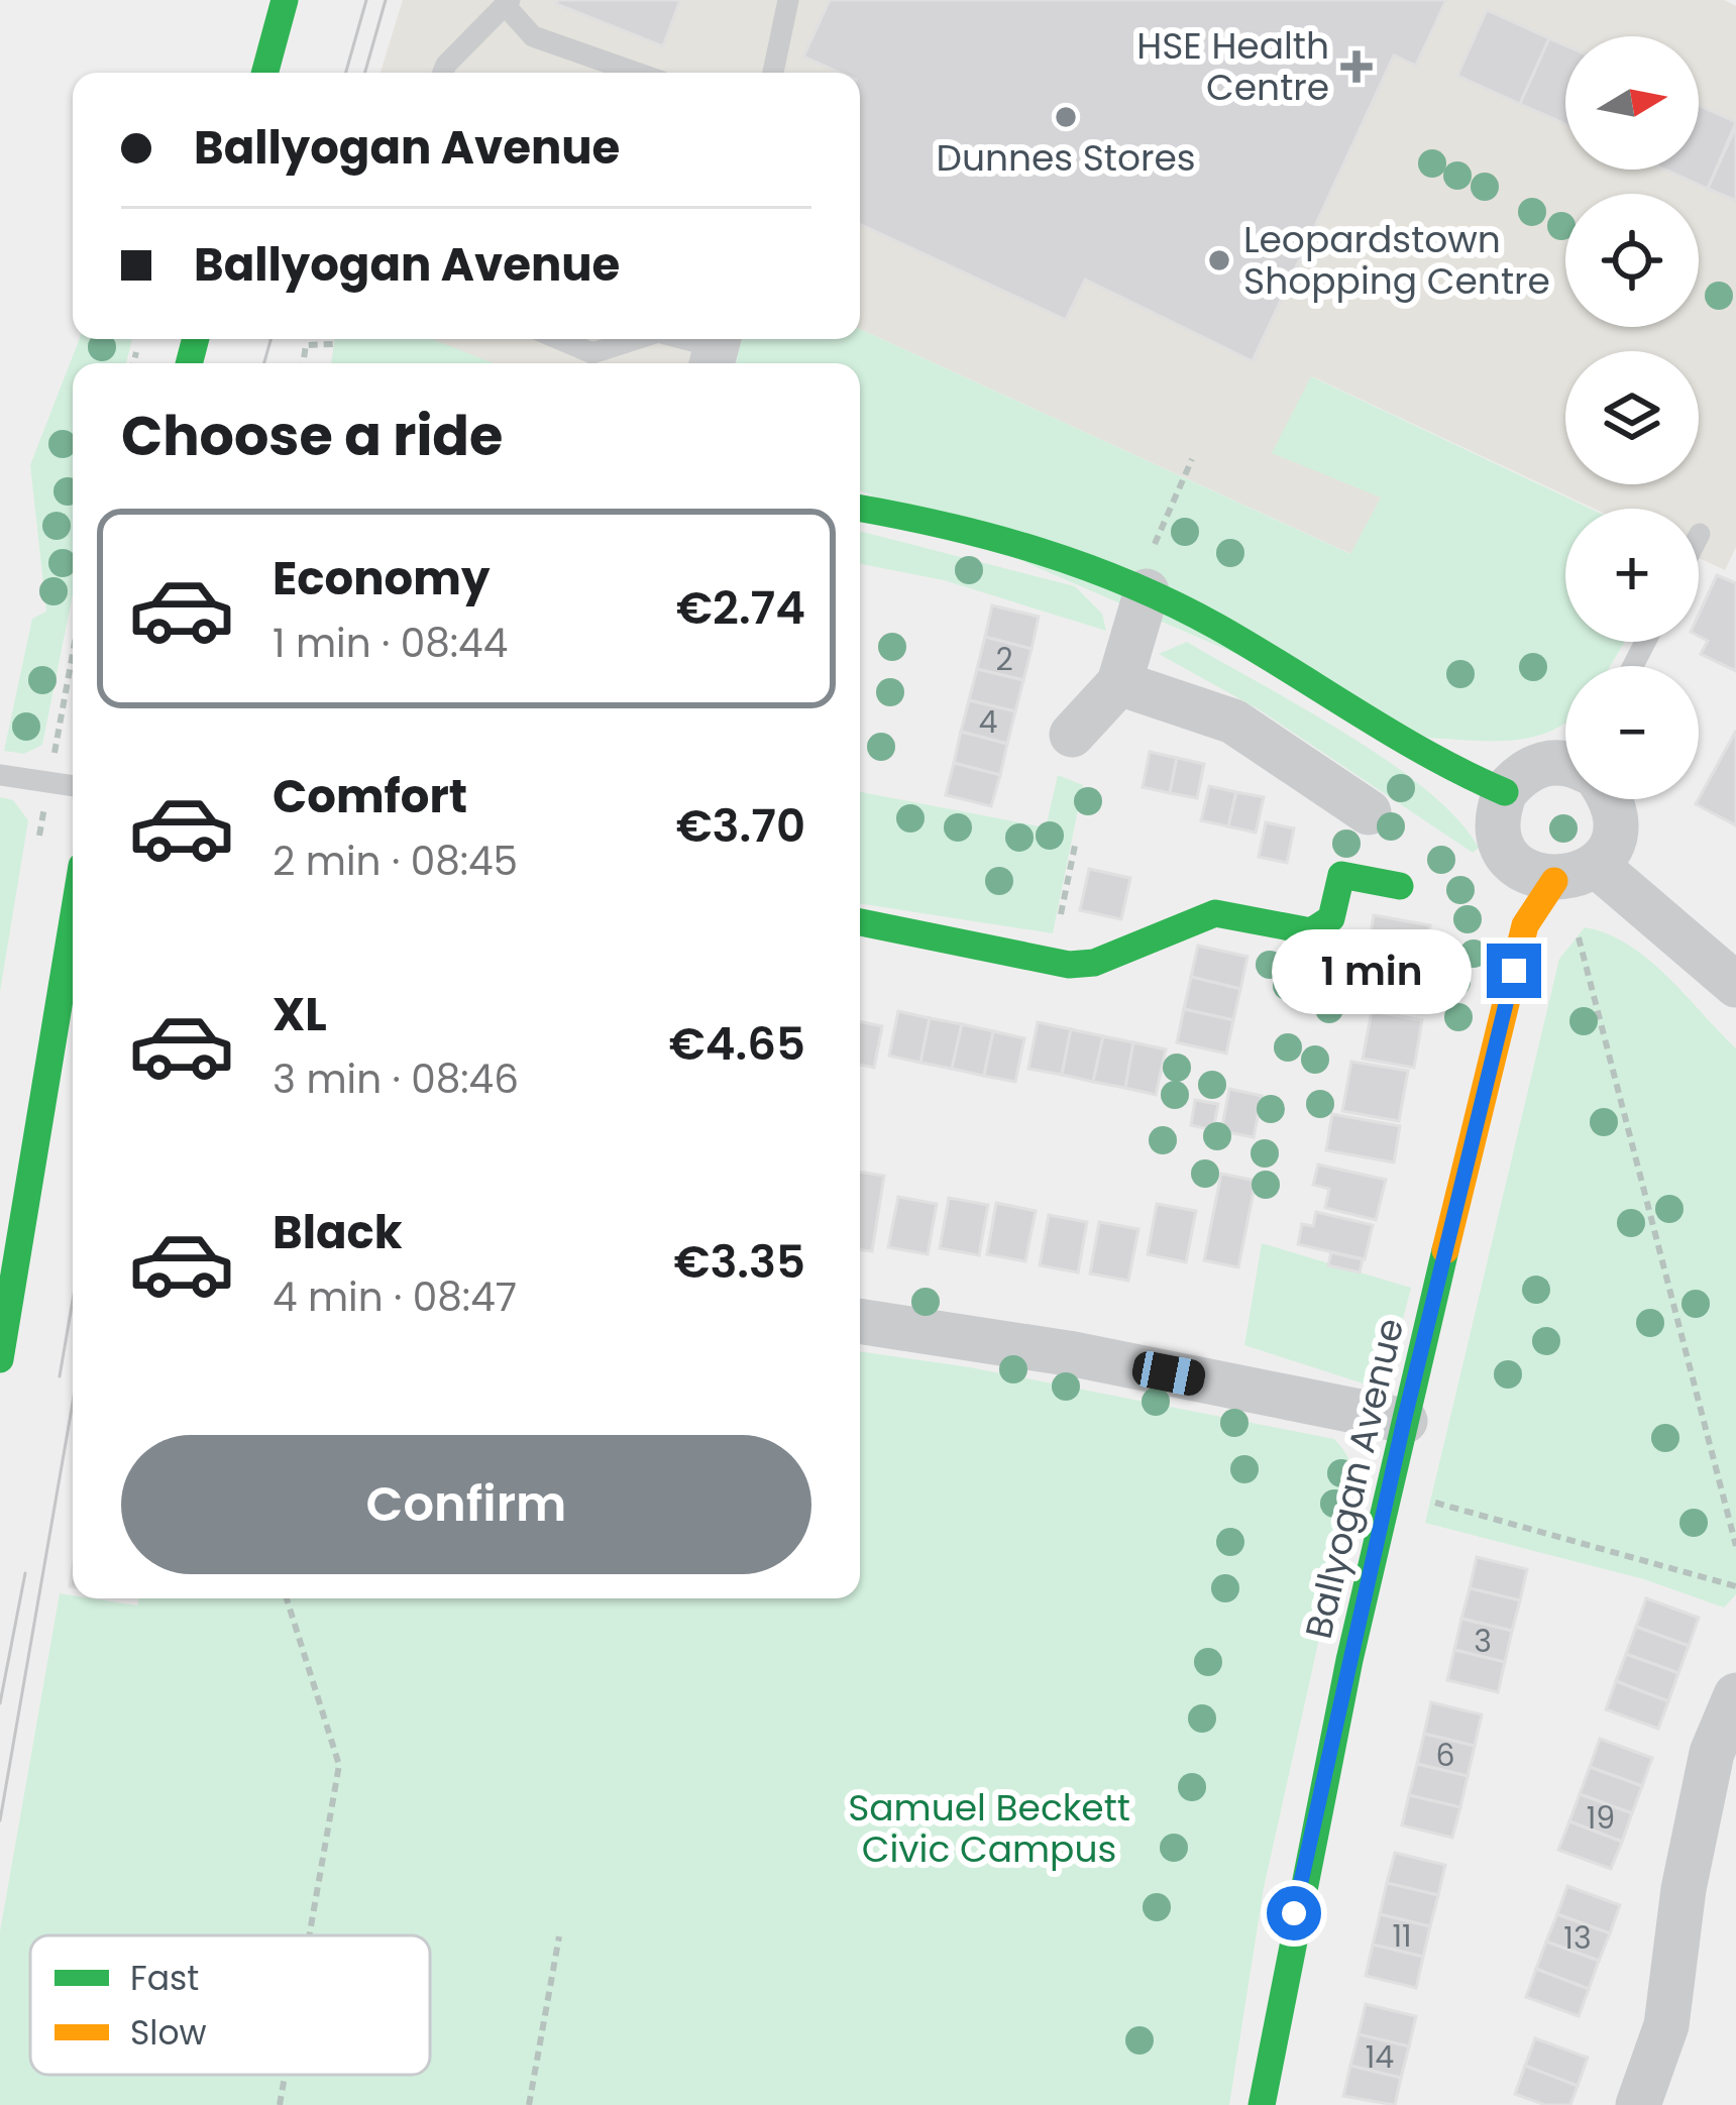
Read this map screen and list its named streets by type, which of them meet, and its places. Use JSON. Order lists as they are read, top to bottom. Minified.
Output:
{"streets":{"street":["Ballyogan Avenue"]},"parks":["Samuel Beckett Civic Campus"],"places":{"health":["HSE Health Centre"],"other":["Dunnes Stores","Leopardstown Shopping Centre"]},"house_numbers":["2","4","3","6","19","11","13","14"],"legend":["Fast","Slow"],"north":"right","page":{"map_buttons":["+","−"],"banner":["Ballyogan Avenue","Ballyogan Avenue"],"heading":"Choose a ride","list":[{"name":"Economy","note":"1 min · 08:44","value":"€2.74"},{"name":"Comfort","note":"2 min · 08:45","value":"€3.70"},{"name":"XL","note":"3 min · 08:46","value":"€4.65"},{"name":"Black","note":"4 min · 08:47","value":"€3.35"}],"bubble":"1 min","buttons":"Confirm"}}
